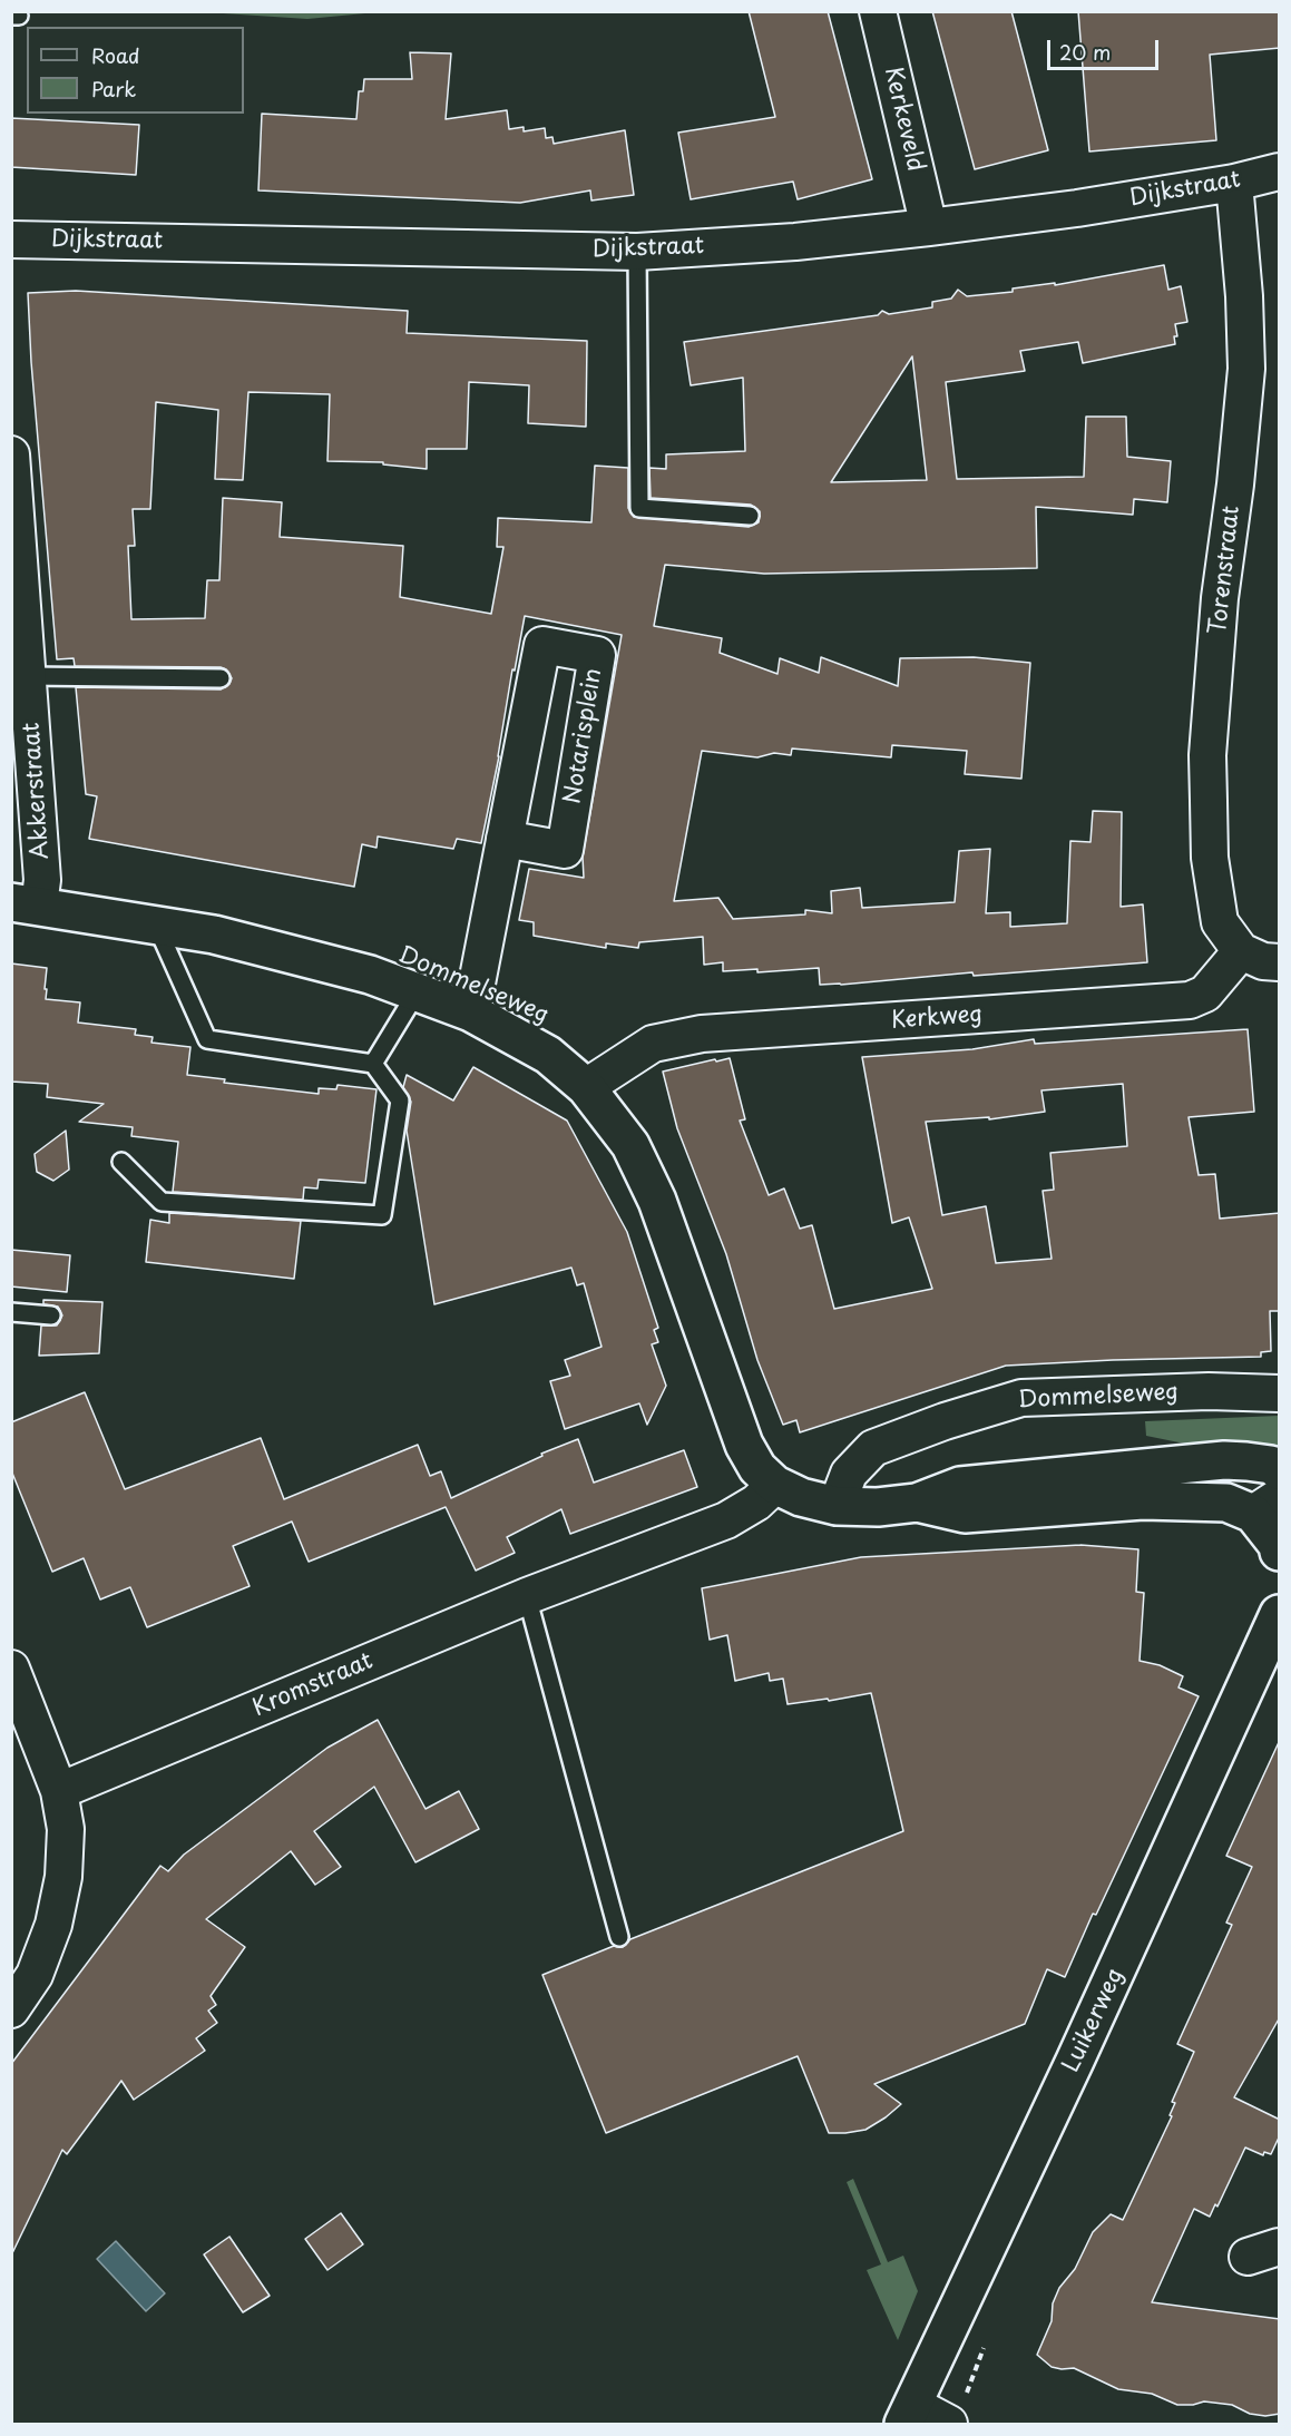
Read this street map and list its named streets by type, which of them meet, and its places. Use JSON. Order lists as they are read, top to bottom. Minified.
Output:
{"streets":{"street":["Kerkeveld","Dijkstraat","Torenstraat","Notarisplein","Akkerstraat","Dommelseweg","Kerkweg","Kromstraat","Luikerweg"]},"crossings":[["Kerkeveld","Dijkstraat"],["Dijkstraat","Torenstraat"],["Torenstraat","Kerkweg"],["Notarisplein","Dommelseweg"],["Akkerstraat","Dommelseweg"],["Dommelseweg","Kerkweg"],["Dommelseweg","Kromstraat"]],"legend":["Road","Park"],"scale_bar":"20 m"}
